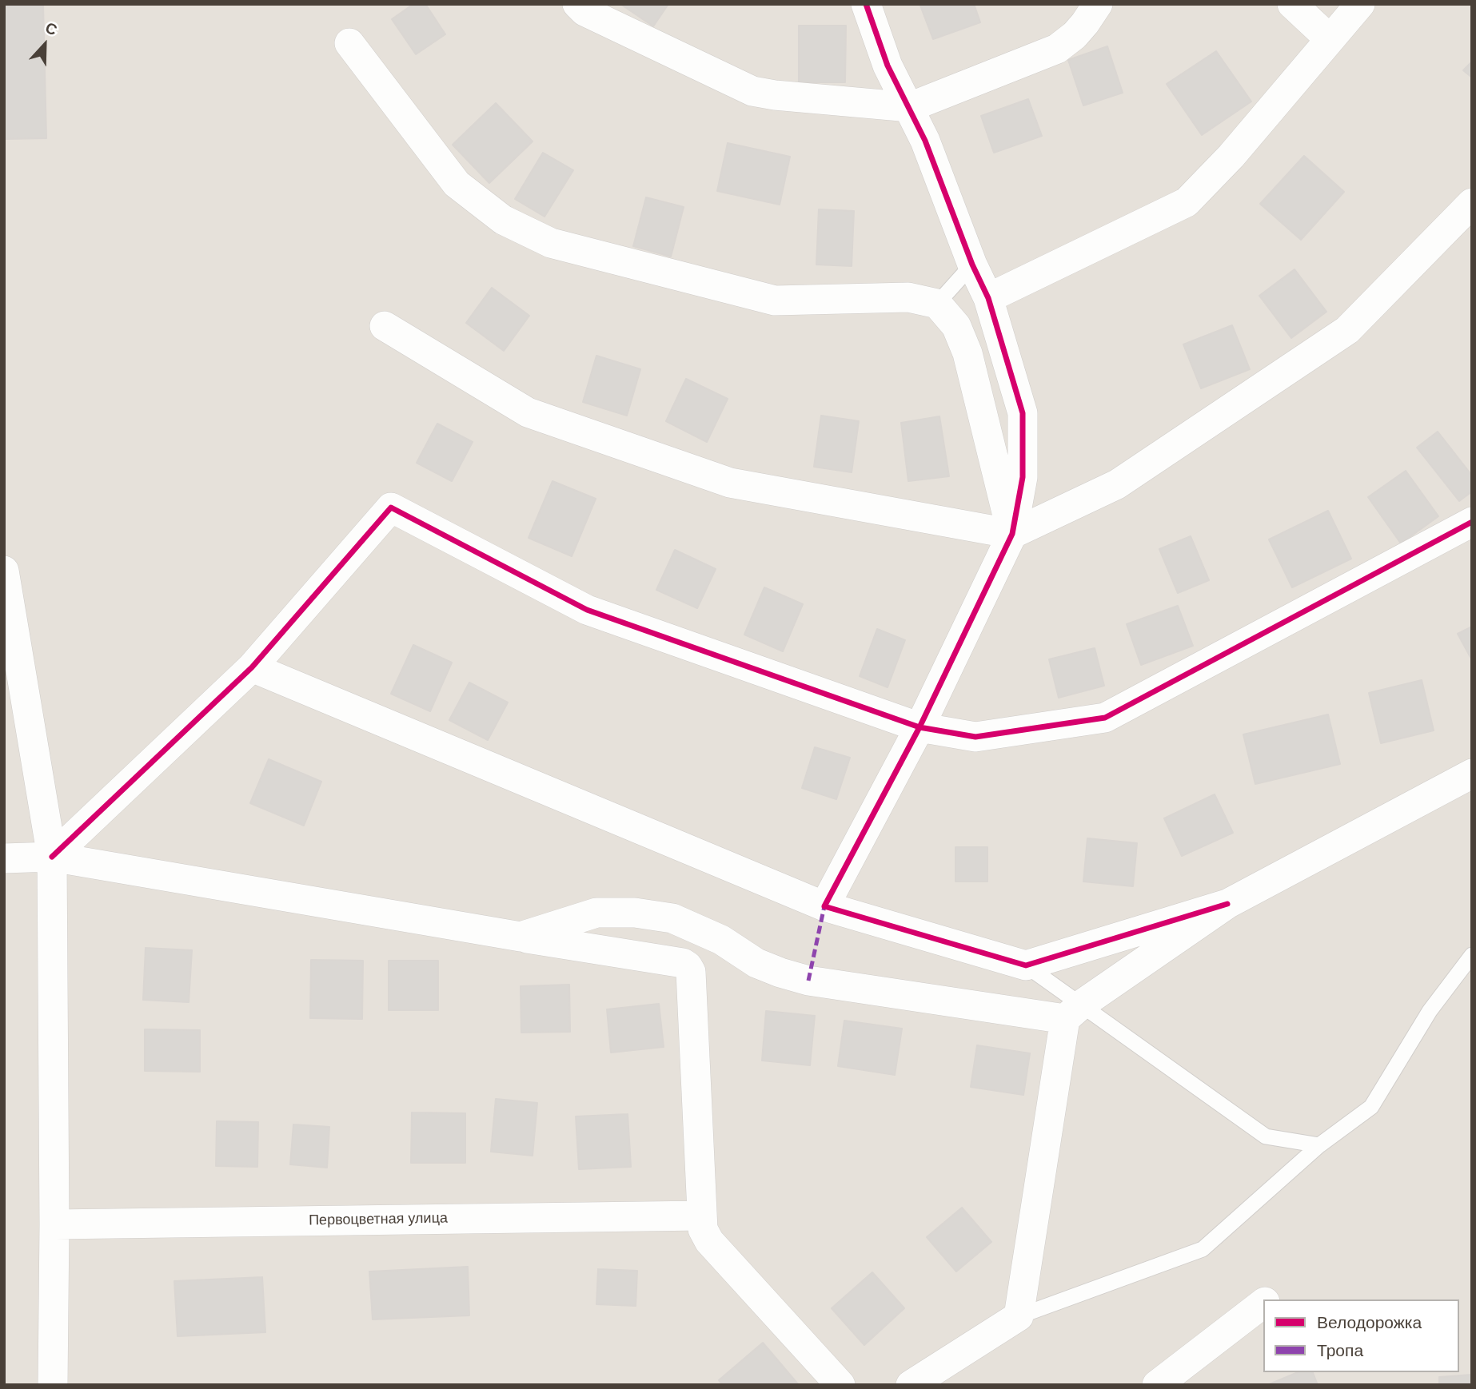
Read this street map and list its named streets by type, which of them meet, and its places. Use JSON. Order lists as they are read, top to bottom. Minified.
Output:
{"streets":{"street":["Первоцветная улица"]},"legend":["Велодорожка","Тропа"],"north":"top"}
